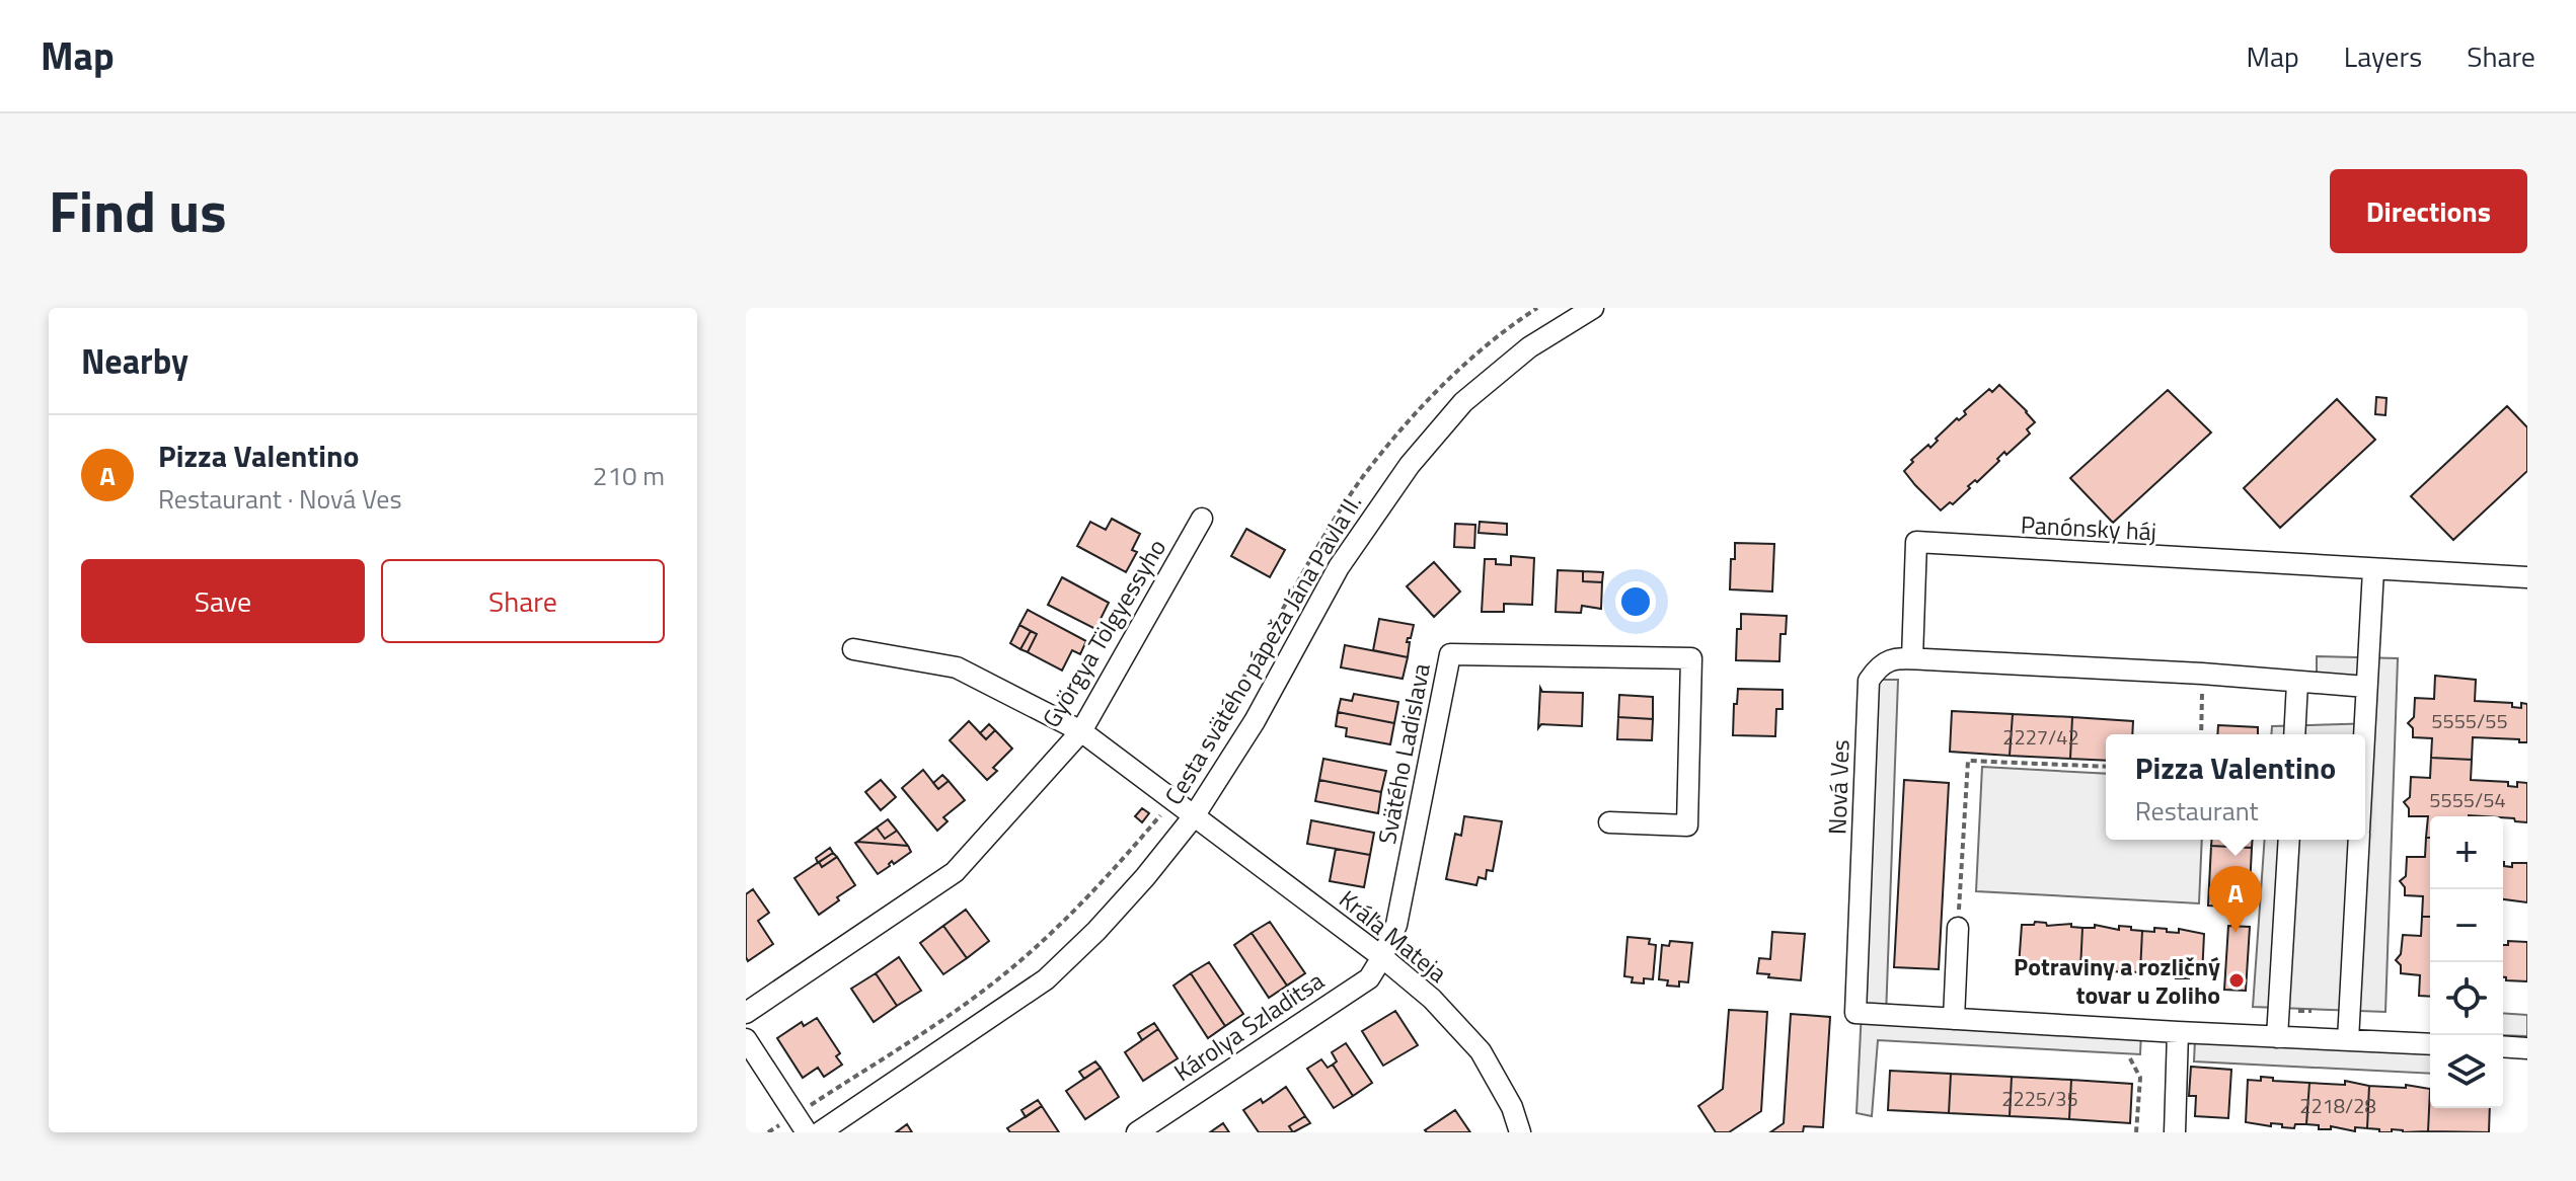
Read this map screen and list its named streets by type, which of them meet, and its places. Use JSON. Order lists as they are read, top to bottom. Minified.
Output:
{"streets":{"street":["Panónsky háj","Györgya Tölgyessyho","Cesta svätého pápeža Jána Pavla II.","Svätého Ladislava","Nová Ves","Kráľa Mateja","Károlya Szladitsa"]},"crossings":[["Panónsky háj","Nová Ves"],["Györgya Tölgyessyho","Kráľa Mateja"],["Cesta svätého pápeža Jána Pavla II.","Kráľa Mateja"],["Svätého Ladislava","Kráľa Mateja"],["Svätého Ladislava","Károlya Szladitsa"],["Kráľa Mateja","Károlya Szladitsa"]],"places":["Potraviny a rozličný tovar u Zoliho"],"house_numbers":["5555/55","2227/42","5555/54","2225/35","2218/28"],"page":{"header":"Map","nav":["Map","Layers","Share"],"title":"Find us","buttons":["Directions",["Save","Share"]],"heading":"Nearby","list":[{"mark":"A","name":"Pizza Valentino","note":"Restaurant · Nová Ves","value":"210 m"}],"popup":["Pizza Valentino","Restaurant"],"map_buttons":["+","−"],"pins":"A"}}
